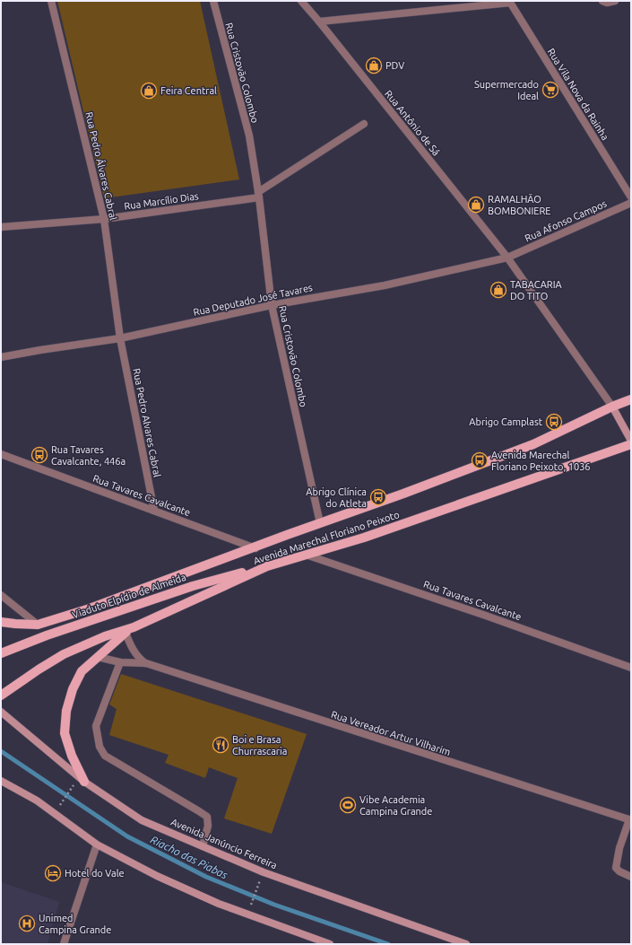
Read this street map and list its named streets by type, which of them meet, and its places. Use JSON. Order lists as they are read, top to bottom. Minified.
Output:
{"streets":{"main road":["Avenida Marechal Floriano Peixoto","Viaduto Elpídio de Almeida","Avenida Janúncio Ferreira"],"street":["Rua Cristovão Colombo","Rua Vila Nova da Rainha","Rua Antônio de Sá","Rua Pedro Álvares Cabral","Rua Marcílio Dias","Rua Afonso Campos","Rua Deputado José Tavares","Rua Pedro Alvares Cabral","Rua Tavares Cavalcante","Rua Vereador Artur Vilharim"]},"crossings":[["Rua Cristovão Colombo","Rua Marcílio Dias"],["Rua Cristovão Colombo","Rua Deputado José Tavares"],["Rua Cristovão Colombo","Avenida Marechal Floriano Peixoto"],["Rua Antônio de Sá","Rua Afonso Campos"],["Rua Antônio de Sá","Rua Deputado José Tavares"],["Rua Antônio de Sá","Avenida Marechal Floriano Peixoto"],["Rua Pedro Álvares Cabral","Rua Marcílio Dias"],["Rua Pedro Álvares Cabral","Rua Deputado José Tavares"],["Rua Pedro Álvares Cabral","Rua Pedro Alvares Cabral"],["Rua Afonso Campos","Rua Deputado José Tavares"],["Rua Deputado José Tavares","Rua Pedro Alvares Cabral"],["Rua Pedro Alvares Cabral","Rua Tavares Cavalcante"],["Rua Tavares Cavalcante","Avenida Marechal Floriano Peixoto"],["Avenida Marechal Floriano Peixoto","Viaduto Elpídio de Almeida"],["Avenida Marechal Floriano Peixoto","Rua Vereador Artur Vilharim"]],"water":["Riacho das Piabas"],"places":{"shop":["PDV","Feira Central","RAMALHÃO BOMBONIERE","TABACARIA DO TITO"],"supermarket":["Supermercado Ideal"],"bus stop":["Abrigo Camplast","Rua Tavares Cavalcante, 446a","Avenida Marechal Floriano Peixoto, 1036","Abrigo Clínica do Atleta"],"restaurant":["Boi e Brasa Churrascaria"],"sports":["Vibe Academia Campina Grande"],"hotel":["Hotel do Vale"],"hospital":["Unimed Campina Grande"]}}
